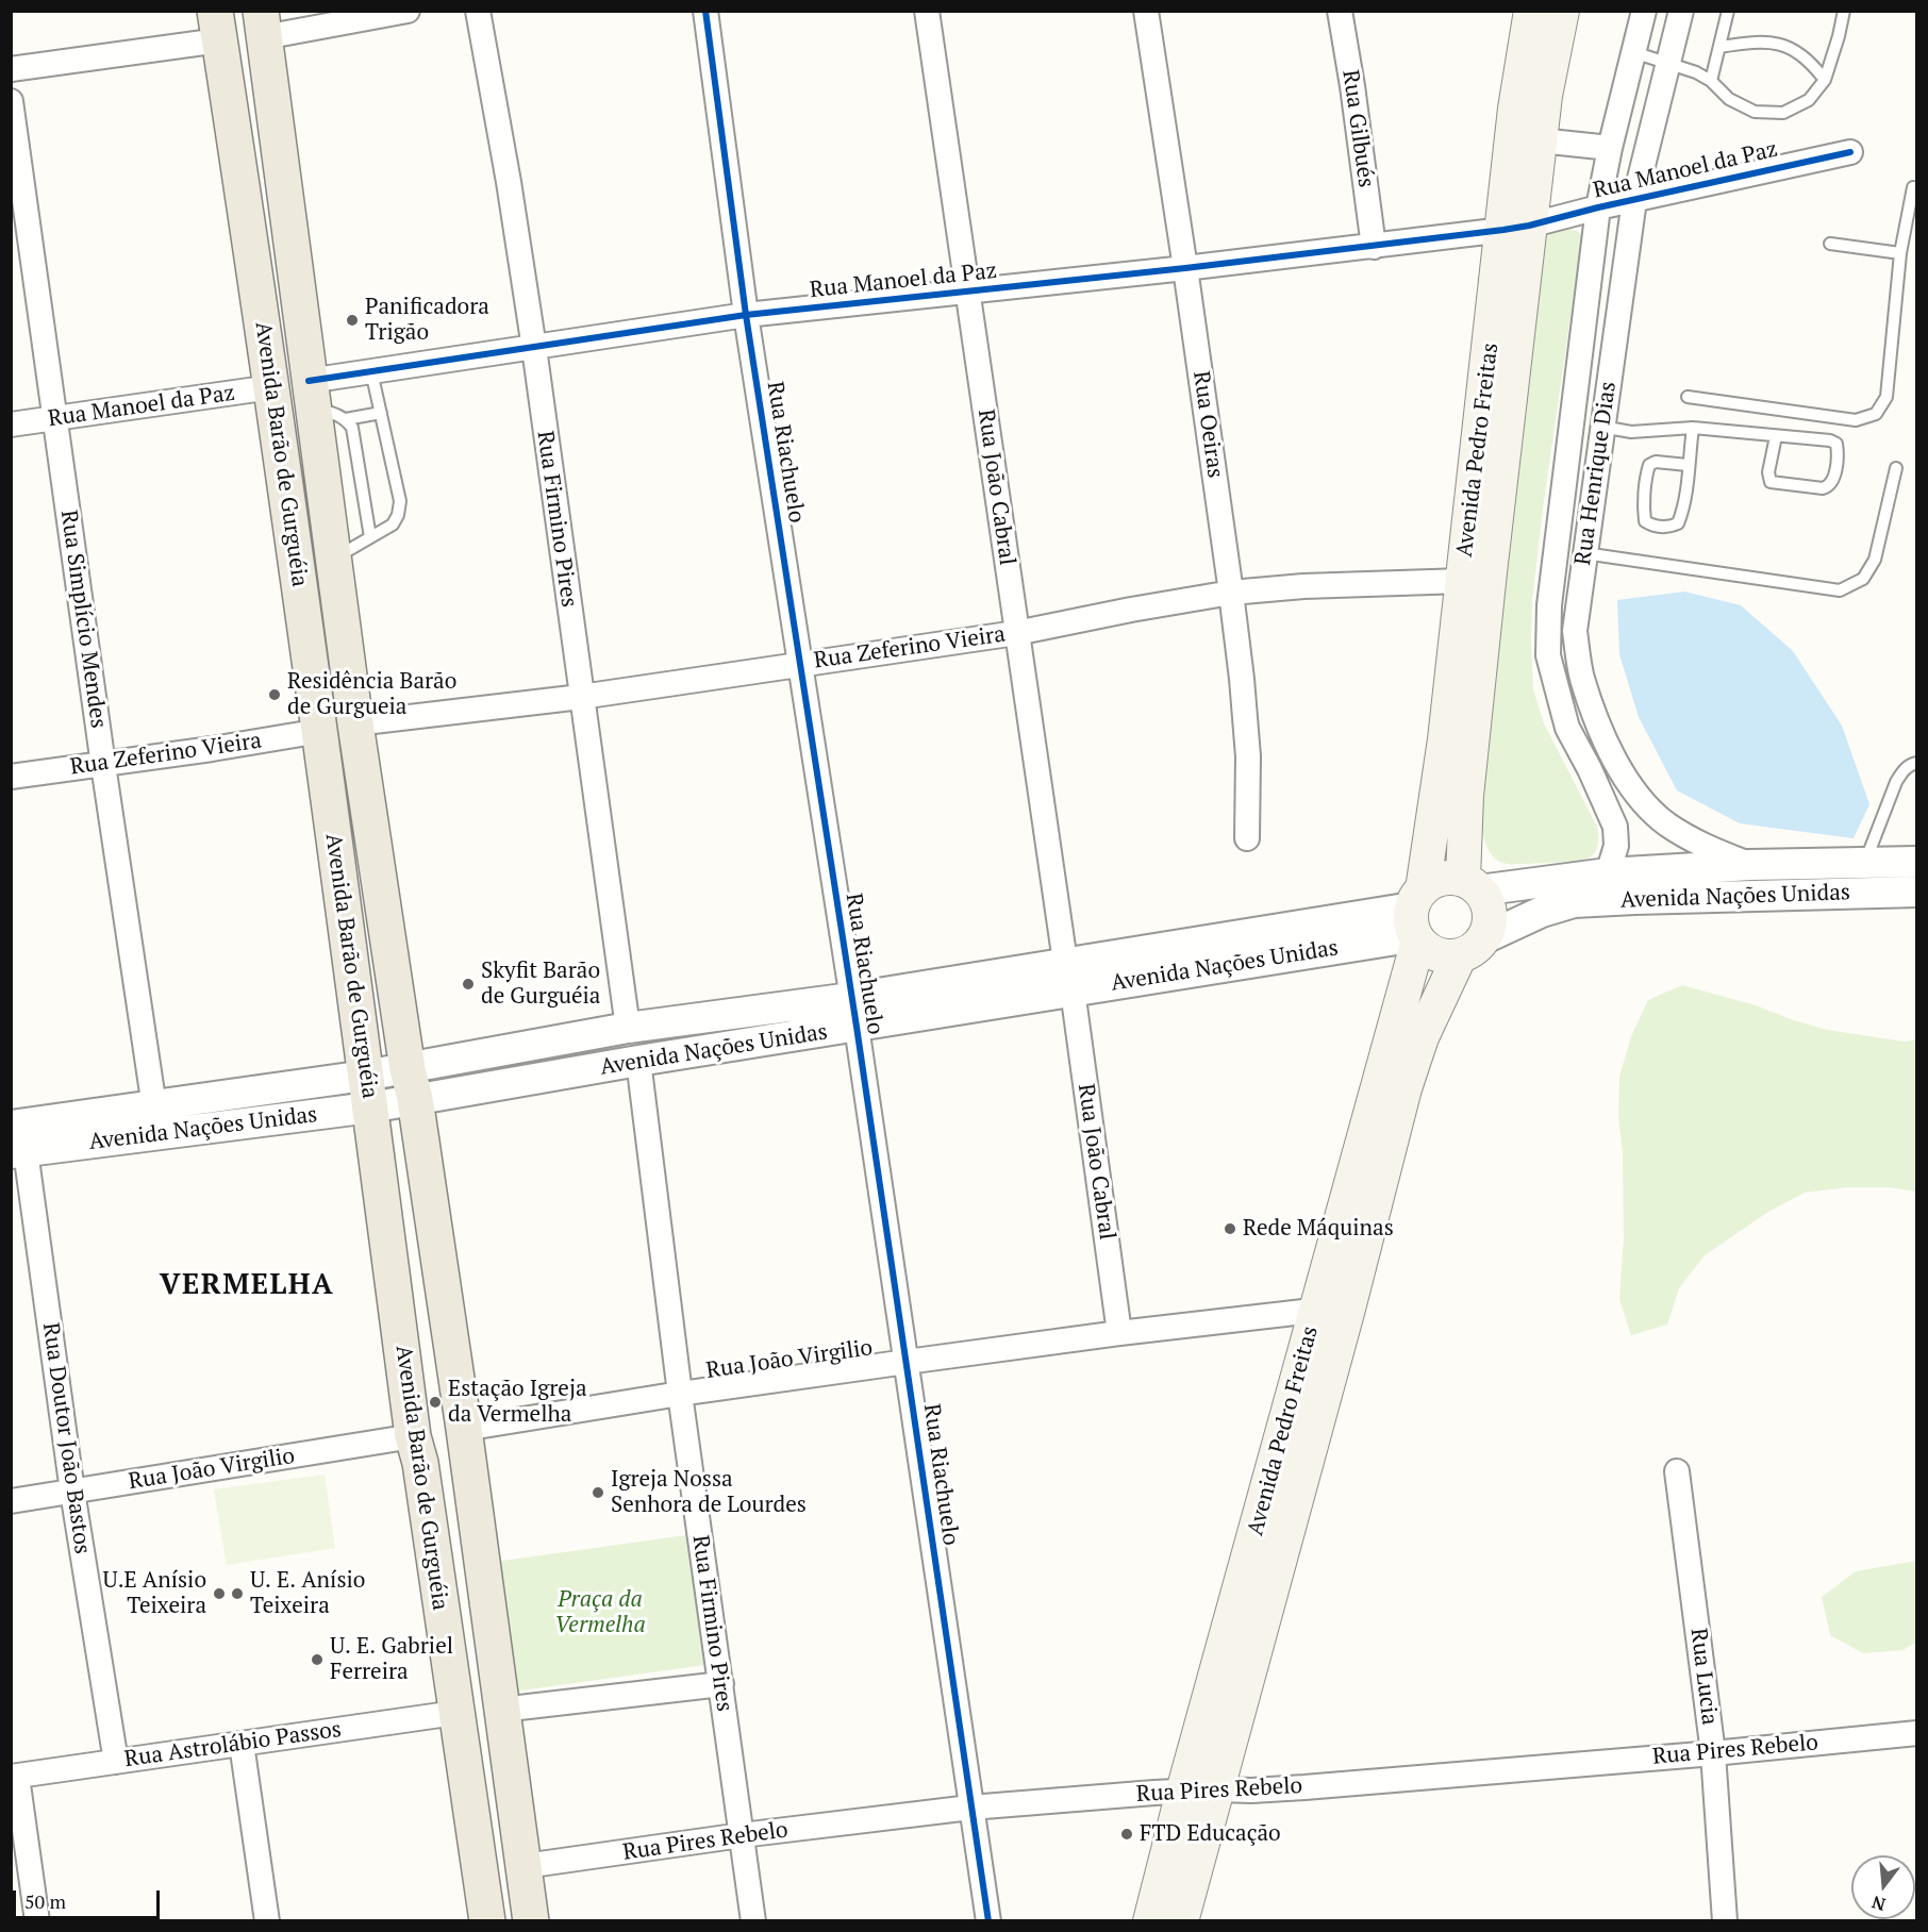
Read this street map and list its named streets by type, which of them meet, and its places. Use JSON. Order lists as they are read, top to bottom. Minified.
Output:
{"streets":{"main road":["Avenida Pedro Freitas","Avenida Barão de Gurguéia"],"street":["Rua Gilbués","Rua Manoel da Paz","Rua Oeiras","Rua Riachuelo","Rua Henrique Dias","Rua João Cabral","Rua Firmino Pires","Rua Simplício Mendes","Rua Zeferino Vieira","Avenida Nações Unidas","Rua João Virgilio","Rua Doutor João Bastos","Rua Lucia","Rua Astrolábio Passos","Rua Pires Rebelo"]},"crossings":[["Rua Gilbués","Rua Manoel da Paz"],["Rua Manoel da Paz","Rua Oeiras"],["Rua Manoel da Paz","Avenida Pedro Freitas"],["Rua Manoel da Paz","Rua Riachuelo"],["Rua Manoel da Paz","Avenida Barão de Gurguéia"],["Rua Manoel da Paz","Rua Henrique Dias"],["Rua Manoel da Paz","Rua João Cabral"],["Rua Manoel da Paz","Rua Firmino Pires"],["Rua Manoel da Paz","Rua Simplício Mendes"],["Rua Oeiras","Rua Zeferino Vieira"],["Avenida Pedro Freitas","Rua Zeferino Vieira"],["Avenida Pedro Freitas","Avenida Nações Unidas"],["Avenida Pedro Freitas","Rua João Virgilio"],["Avenida Pedro Freitas","Rua Pires Rebelo"],["Rua Riachuelo","Rua Zeferino Vieira"],["Rua Riachuelo","Avenida Nações Unidas"],["Rua Riachuelo","Rua João Virgilio"],["Rua Riachuelo","Rua Pires Rebelo"],["Avenida Barão de Gurguéia","Rua Zeferino Vieira"],["Avenida Barão de Gurguéia","Avenida Nações Unidas"],["Avenida Barão de Gurguéia","Rua João Virgilio"],["Avenida Barão de Gurguéia","Rua Astrolábio Passos"],["Avenida Barão de Gurguéia","Rua Pires Rebelo"],["Rua Henrique Dias","Avenida Nações Unidas"],["Rua João Cabral","Rua Zeferino Vieira"],["Rua João Cabral","Avenida Nações Unidas"],["Rua João Cabral","Rua João Virgilio"],["Rua Firmino Pires","Rua Zeferino Vieira"],["Rua Firmino Pires","Avenida Nações Unidas"],["Rua Firmino Pires","Rua João Virgilio"],["Rua Firmino Pires","Rua Pires Rebelo"],["Rua Simplício Mendes","Rua Zeferino Vieira"],["Rua Simplício Mendes","Avenida Nações Unidas"],["Avenida Nações Unidas","Rua Doutor João Bastos"],["Rua João Virgilio","Rua Doutor João Bastos"],["Rua Doutor João Bastos","Rua Astrolábio Passos"],["Rua Lucia","Rua Pires Rebelo"]],"districts":["VERMELHA"],"parks":["Praça da Vermelha"],"places":["Panificadora Trigão","Residência Barão de Gurgueia","Skyfit Barão de Gurguéia","Rede Máquinas","Estação Igreja da Vermelha","Igreja Nossa Senhora de Lourdes","U.E Anísio Teixeira","U. E. Anísio Teixeira","U. E. Gabriel Ferreira","FTD Educação"],"scale_bar":"50 m","north":"bottom"}
